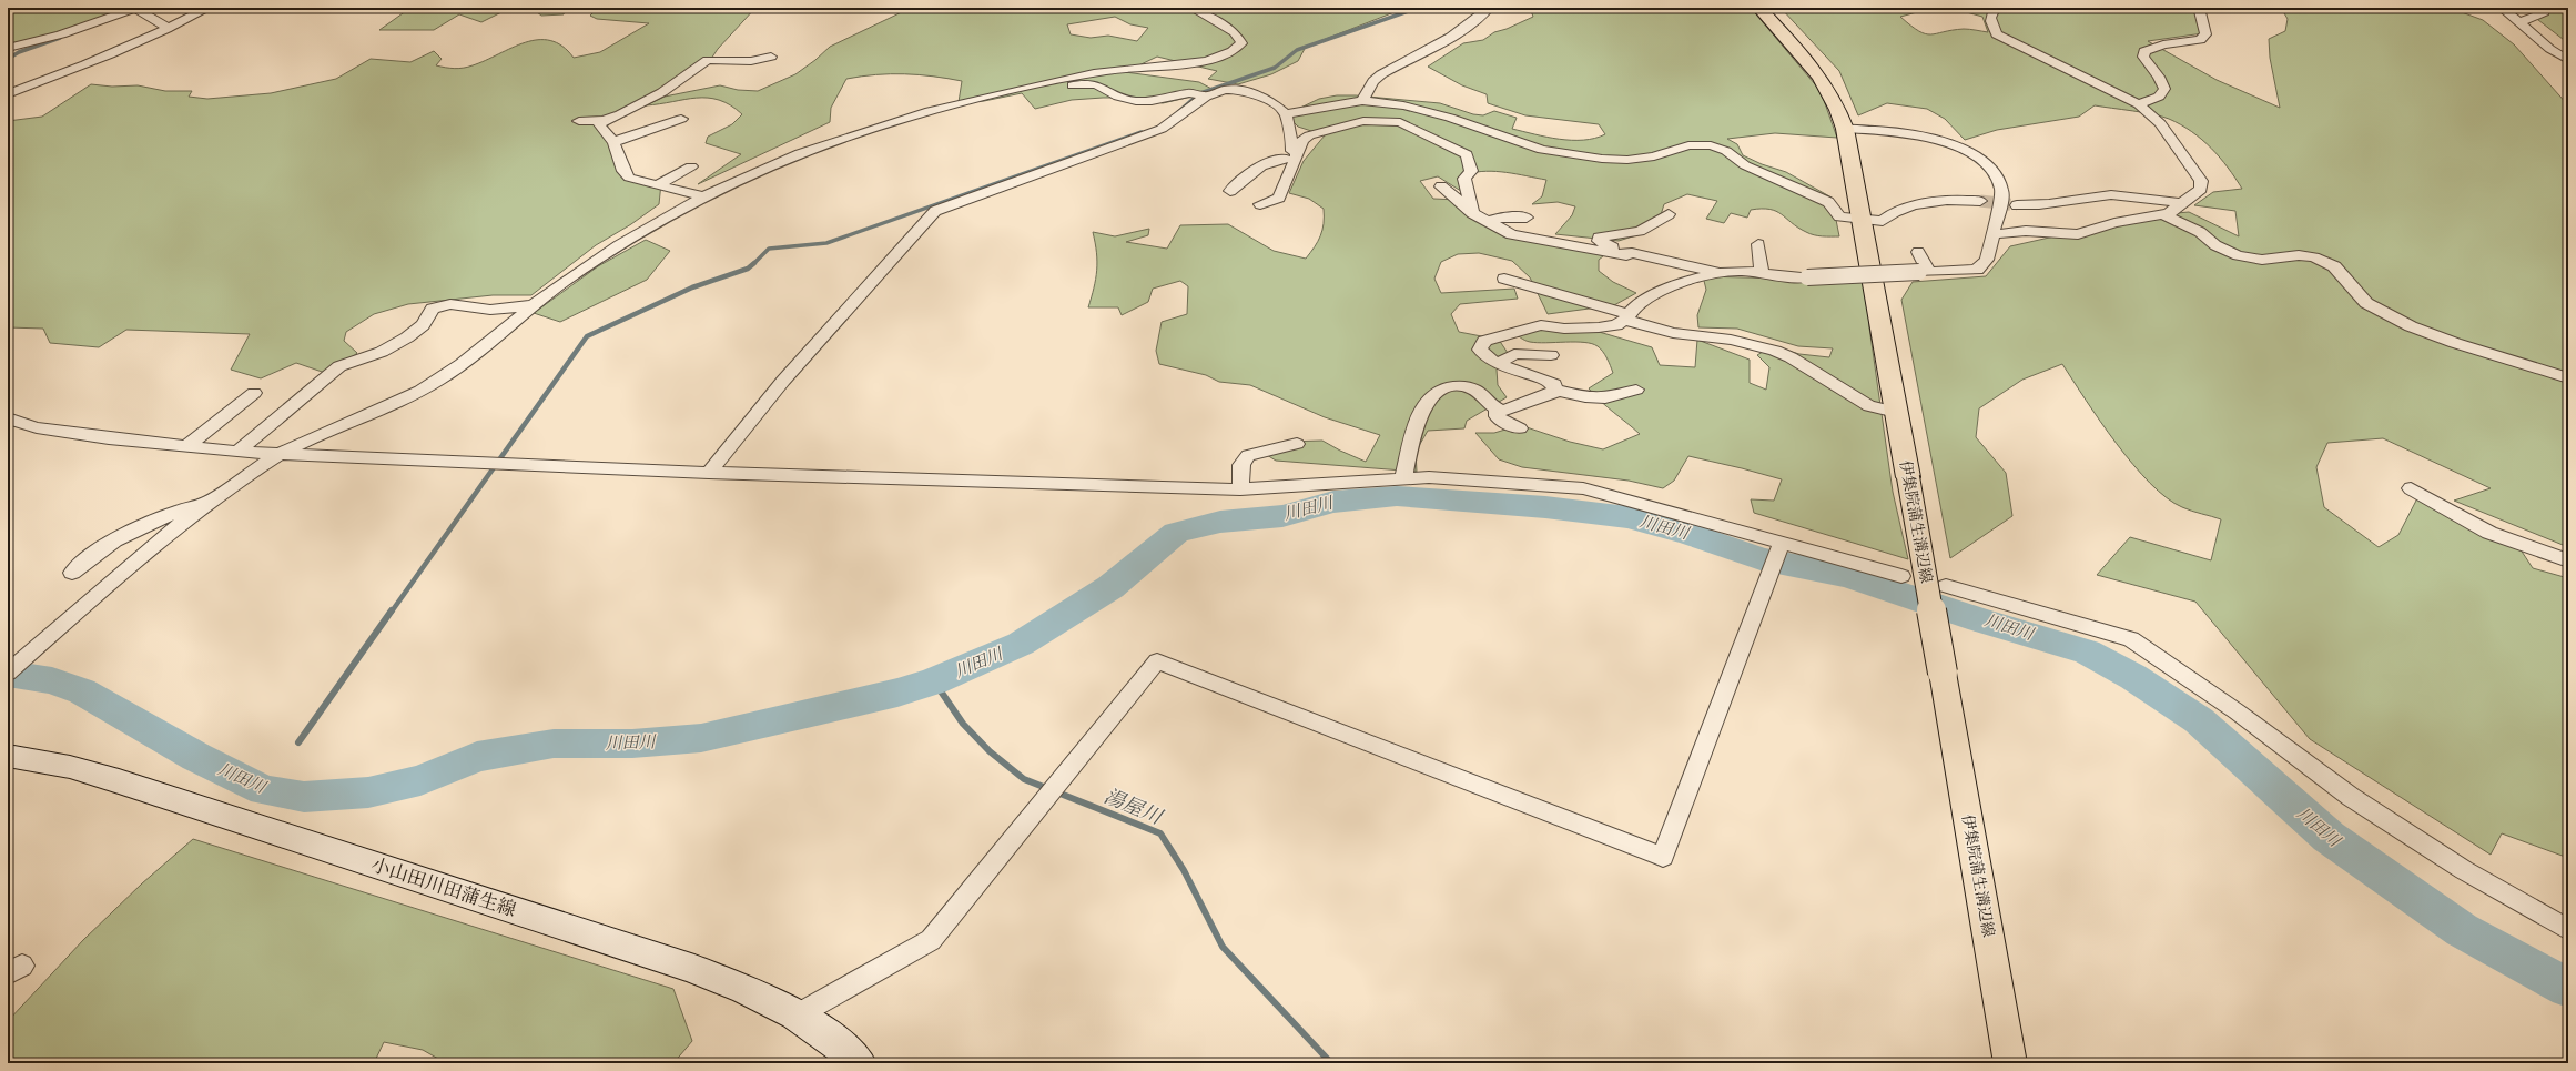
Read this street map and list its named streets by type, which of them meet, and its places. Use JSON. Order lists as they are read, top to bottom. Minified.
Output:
{"streets":{"main road":["伊集院蒲生溝辺線","小山田川田蒲生線"]},"water":["川田川","湯屋川"]}
